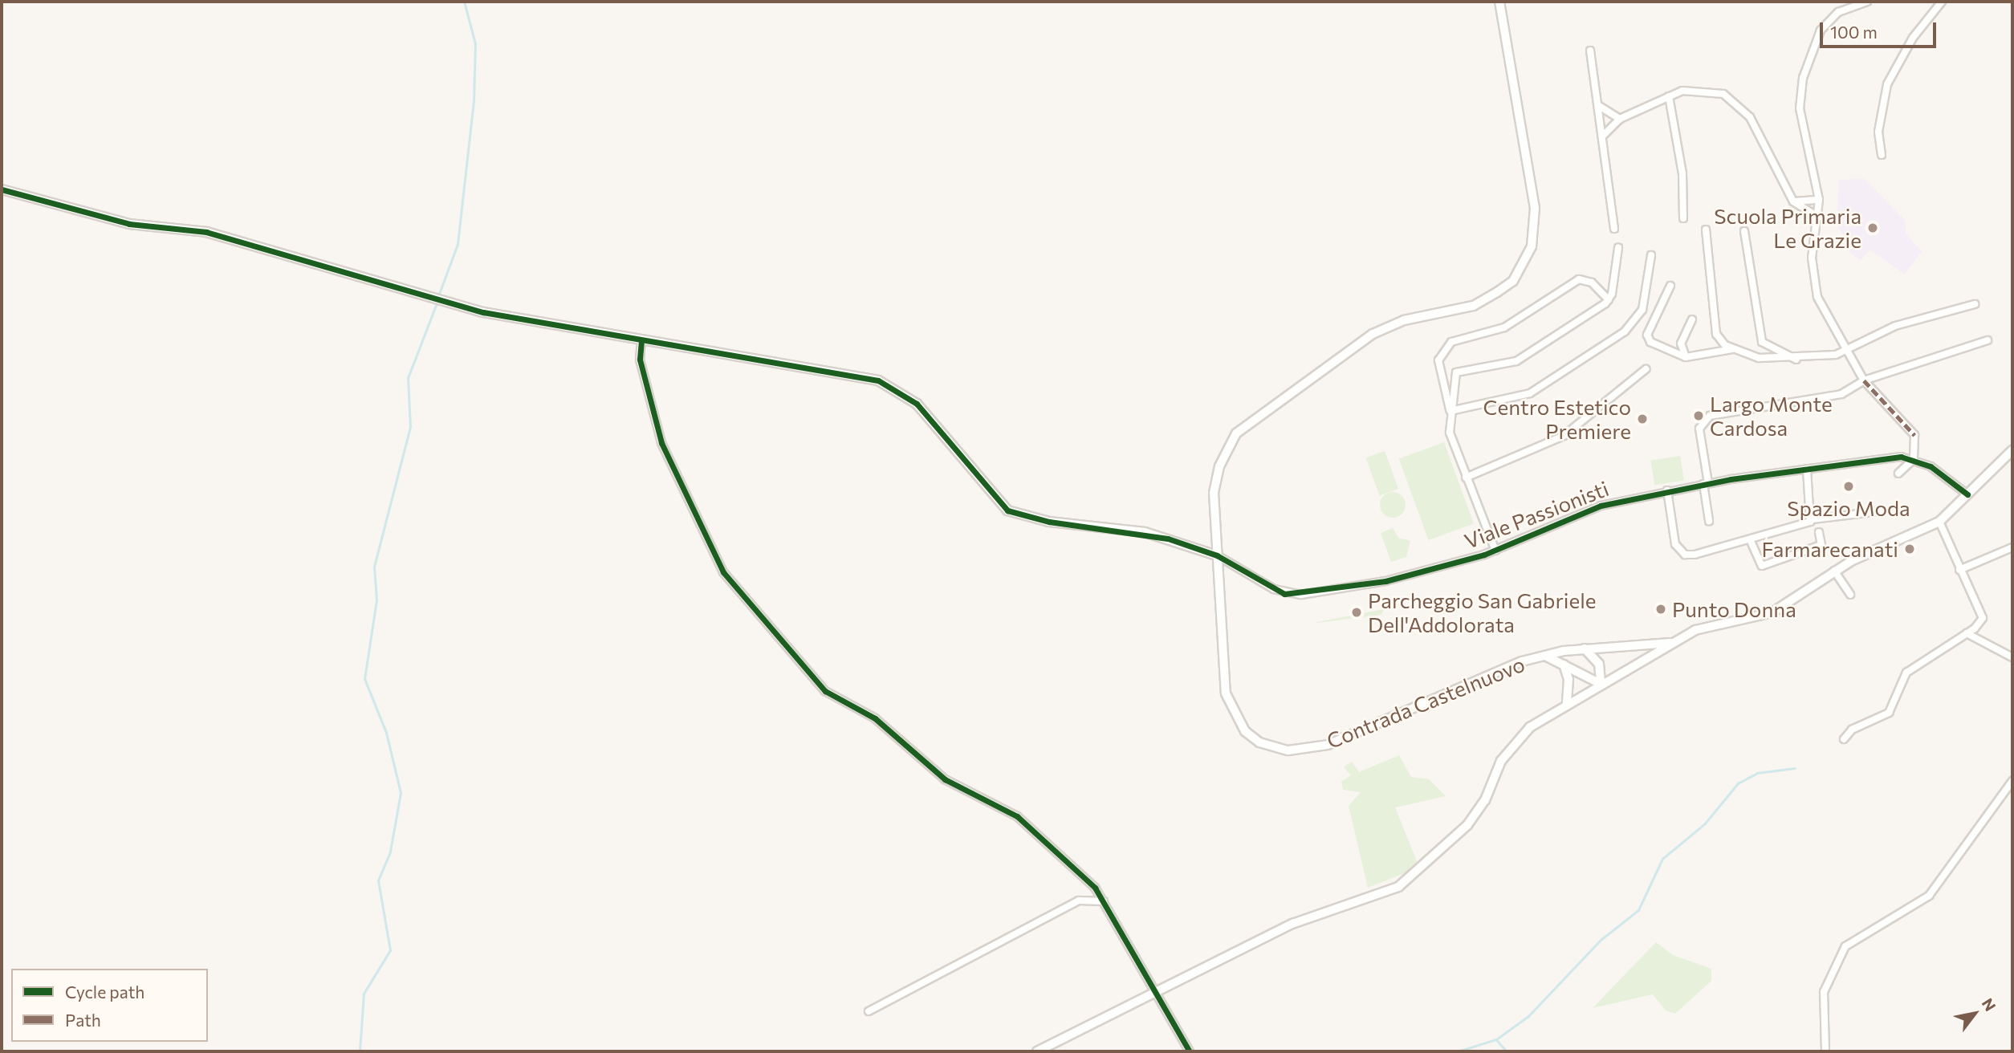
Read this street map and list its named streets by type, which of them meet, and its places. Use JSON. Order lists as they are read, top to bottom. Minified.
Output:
{"streets":{"main road":["Contrada Castelnuovo"],"street":["Viale Passionisti"]},"crossings":[["Viale Passionisti","Contrada Castelnuovo"]],"places":["Scuola Primaria Le Grazie","Largo Monte Cardosa","Centro Estetico Premiere","Spazio Moda","Farmarecanati","Punto Donna","Parcheggio San Gabriele Dell'Addolorata"],"legend":["Cycle path","Path"],"scale_bar":"100 m","north":"top right"}
